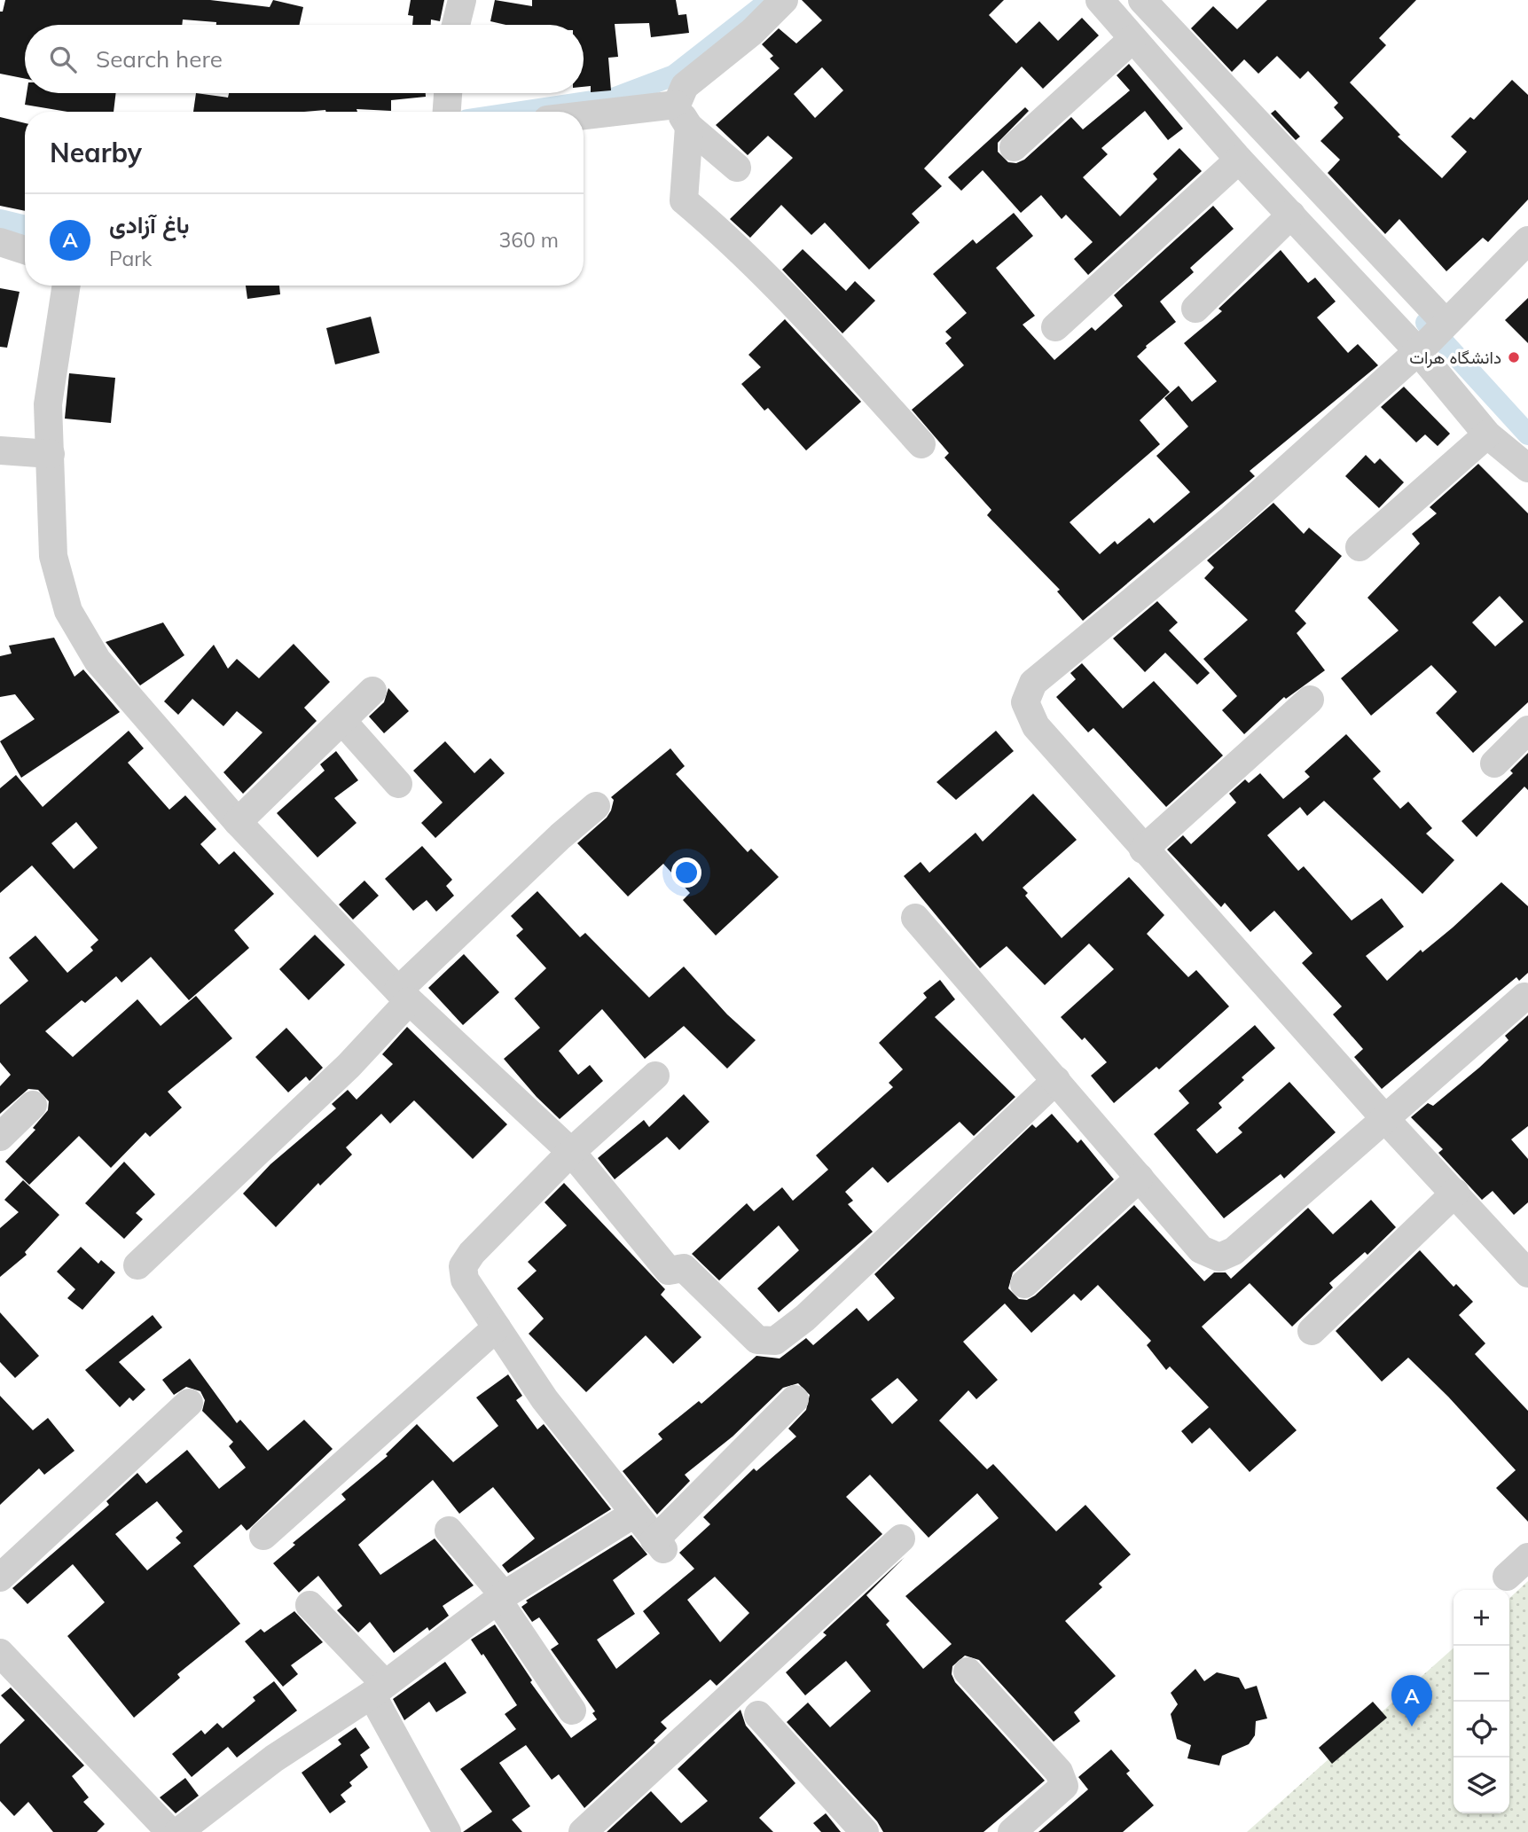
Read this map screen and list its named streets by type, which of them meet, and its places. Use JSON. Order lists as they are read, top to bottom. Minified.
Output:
{"places":["دانشگاه هرات"],"page":{"search":"Search here","heading":"Nearby","list":[{"mark":"A","name":"باغ آزادی","note":"Park","value":"360 m"}],"map_buttons":["+","−"],"pins":"A"}}
